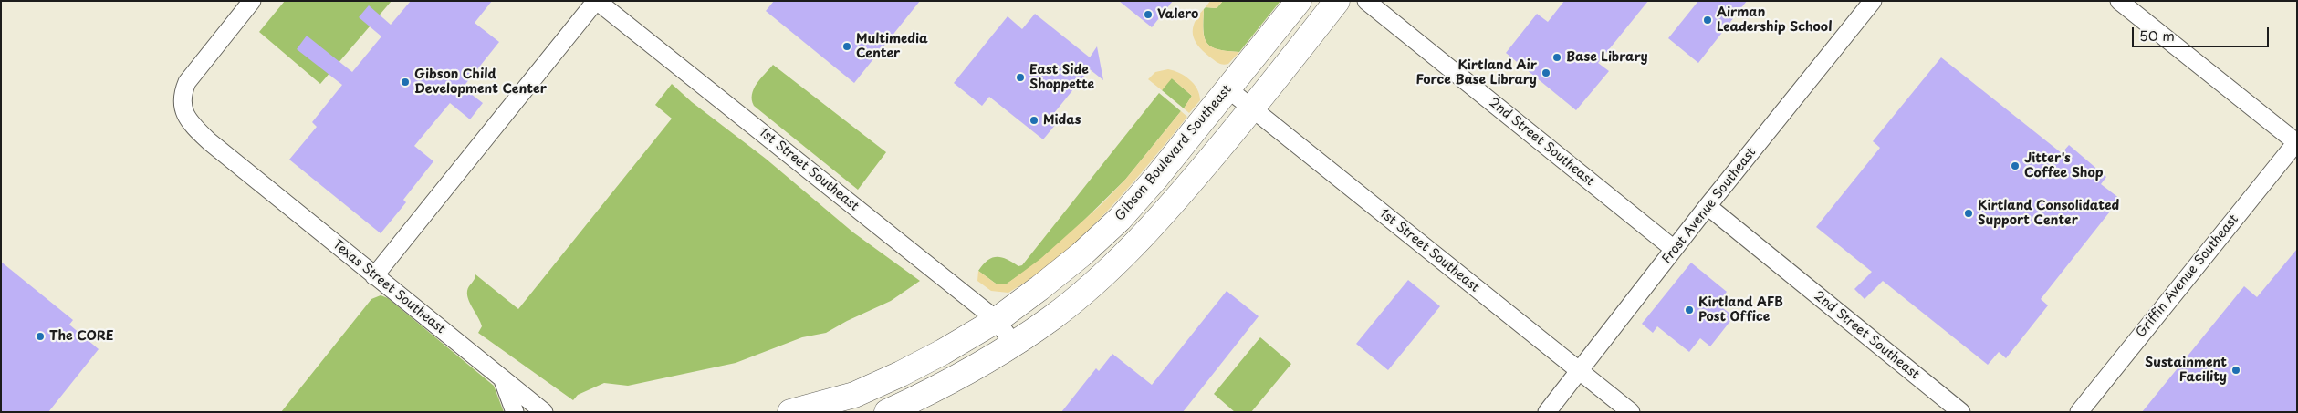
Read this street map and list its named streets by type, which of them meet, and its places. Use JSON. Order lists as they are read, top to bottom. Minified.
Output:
{"streets":{"main road":["Gibson Boulevard Southeast"],"street":["2nd Street Southeast","1st Street Southeast","Frost Avenue Southeast","Griffin Avenue Southeast","Texas Street Southeast"]},"crossings":[["2nd Street Southeast","Frost Avenue Southeast"],["Gibson Boulevard Southeast","1st Street Southeast"],["1st Street Southeast","Frost Avenue Southeast"]],"places":["Valero","Airman Leadership School","Multimedia Center","Base Library","Kirtland Air Force Base Library","East Side Shoppette","Gibson Child Development Center","Midas","Jitter's Coffee Shop","Kirtland Consolidated Support Center","Kirtland AFB Post Office","The CORE","Sustainment Facility"],"scale_bar":"50 m"}
